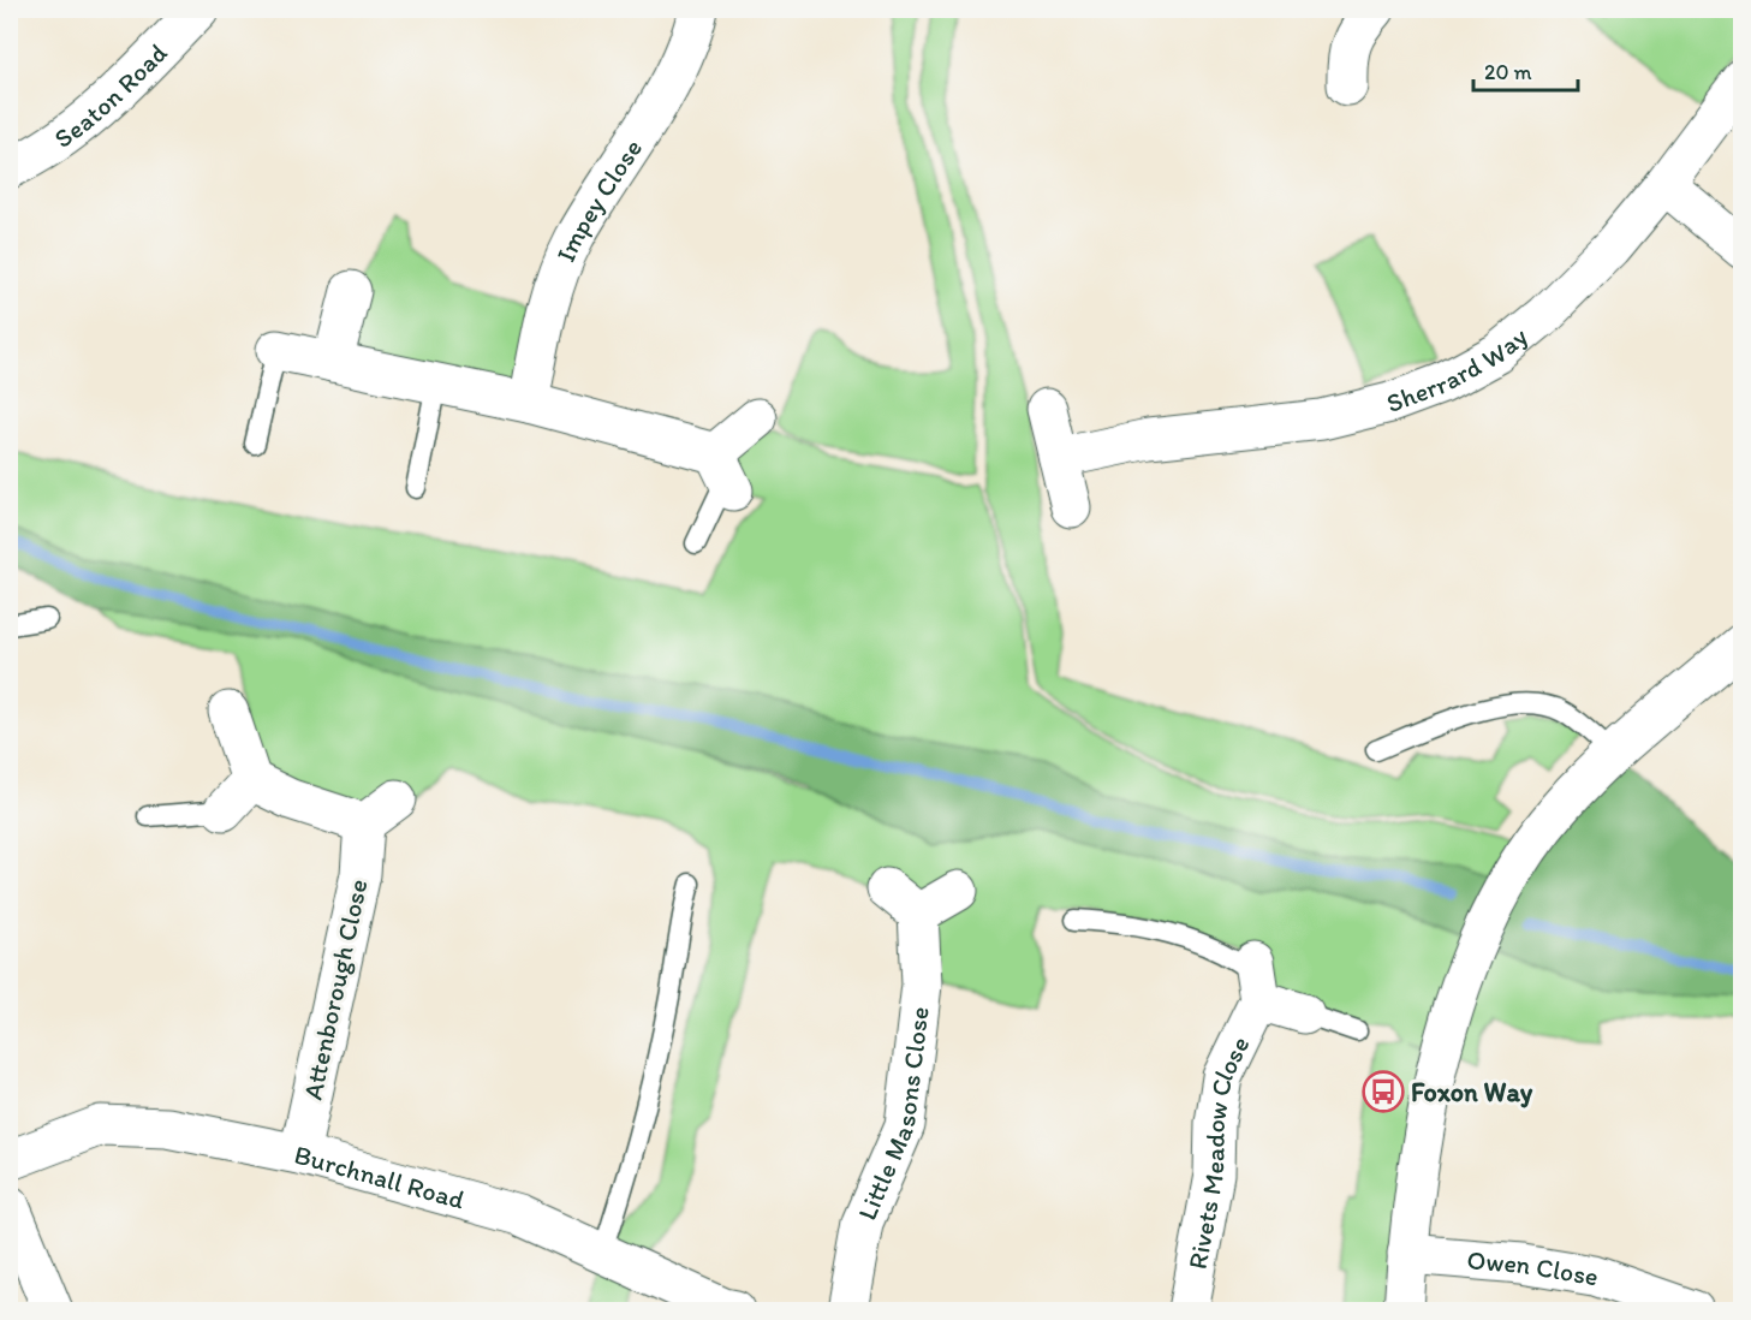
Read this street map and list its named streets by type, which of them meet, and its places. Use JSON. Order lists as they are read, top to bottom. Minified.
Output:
{"streets":{"street":["Seaton Road","Impey Close","Sherrard Way","Attenborough Close","Little Masons Close","Rivets Meadow Close","Burchnall Road","Owen Close"]},"crossings":[["Attenborough Close","Burchnall Road"]],"places":{"bus stop":["Foxon Way"]},"scale_bar":"20 m"}
